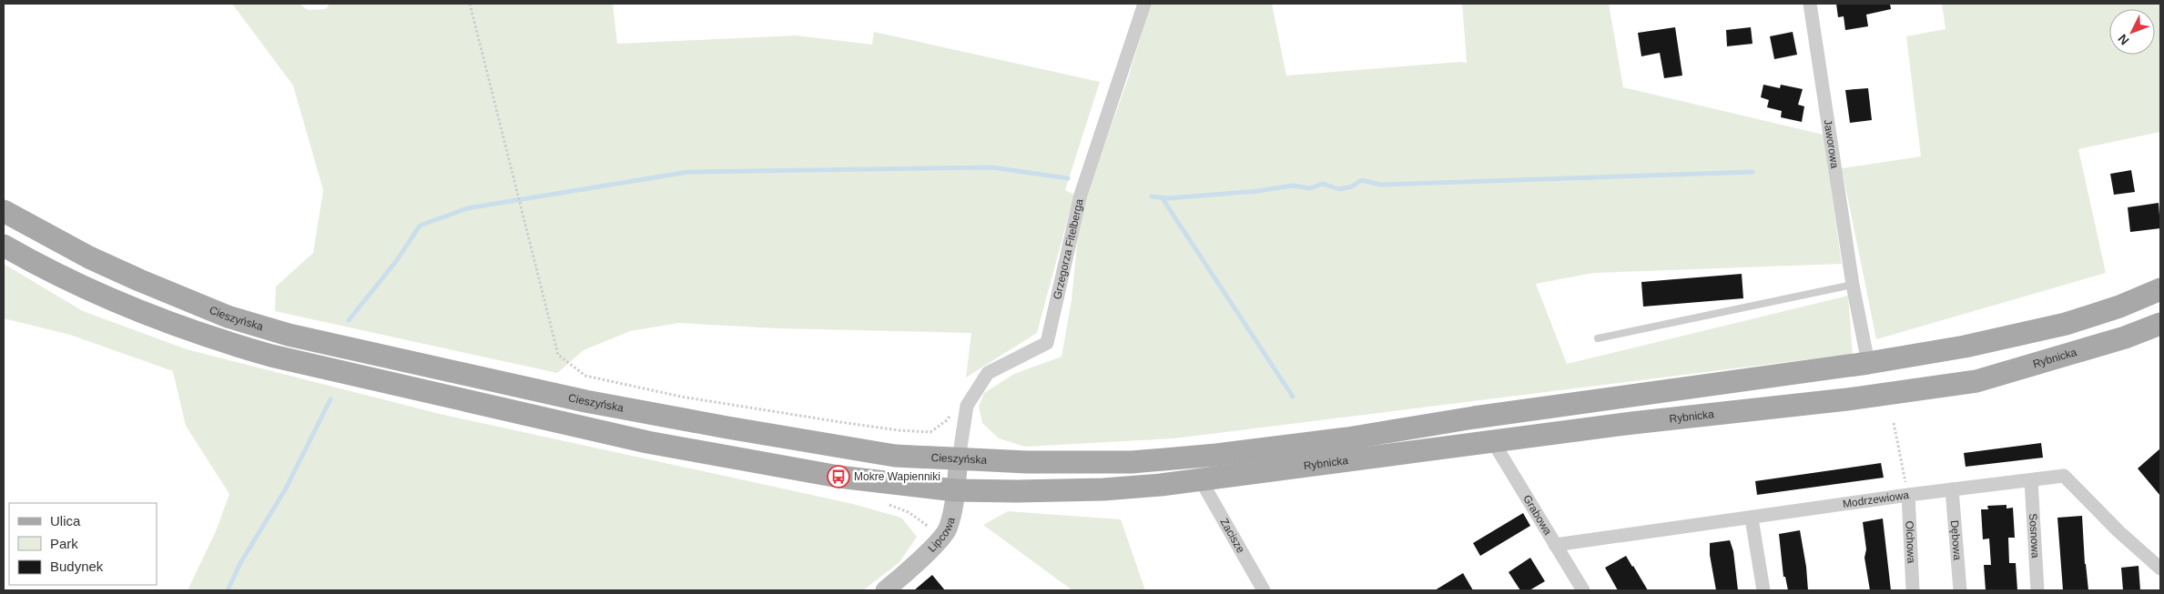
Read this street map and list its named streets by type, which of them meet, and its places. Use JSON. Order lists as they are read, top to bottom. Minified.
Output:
{"streets":{"main road":["Cieszyńska","Rybnicka"],"street":["Jaworowa","Grzegorza Fitelberga","Modrzewiowa","Grabowa","Lipcowa","Zacisze","Sosnowa","Dębowa","Olchowa"]},"crossings":[["Jaworowa","Rybnicka"],["Grzegorza Fitelberga","Cieszyńska"],["Grzegorza Fitelberga","Lipcowa"],["Cieszyńska","Rybnicka"],["Cieszyńska","Lipcowa"],["Rybnicka","Grabowa"],["Rybnicka","Zacisze"],["Modrzewiowa","Grabowa"],["Modrzewiowa","Sosnowa"],["Modrzewiowa","Dębowa"],["Modrzewiowa","Olchowa"]],"places":{"bus stop":["Mokre Wapienniki"]},"legend":["Ulica","Park","Budynek"],"north":"bottom left"}
